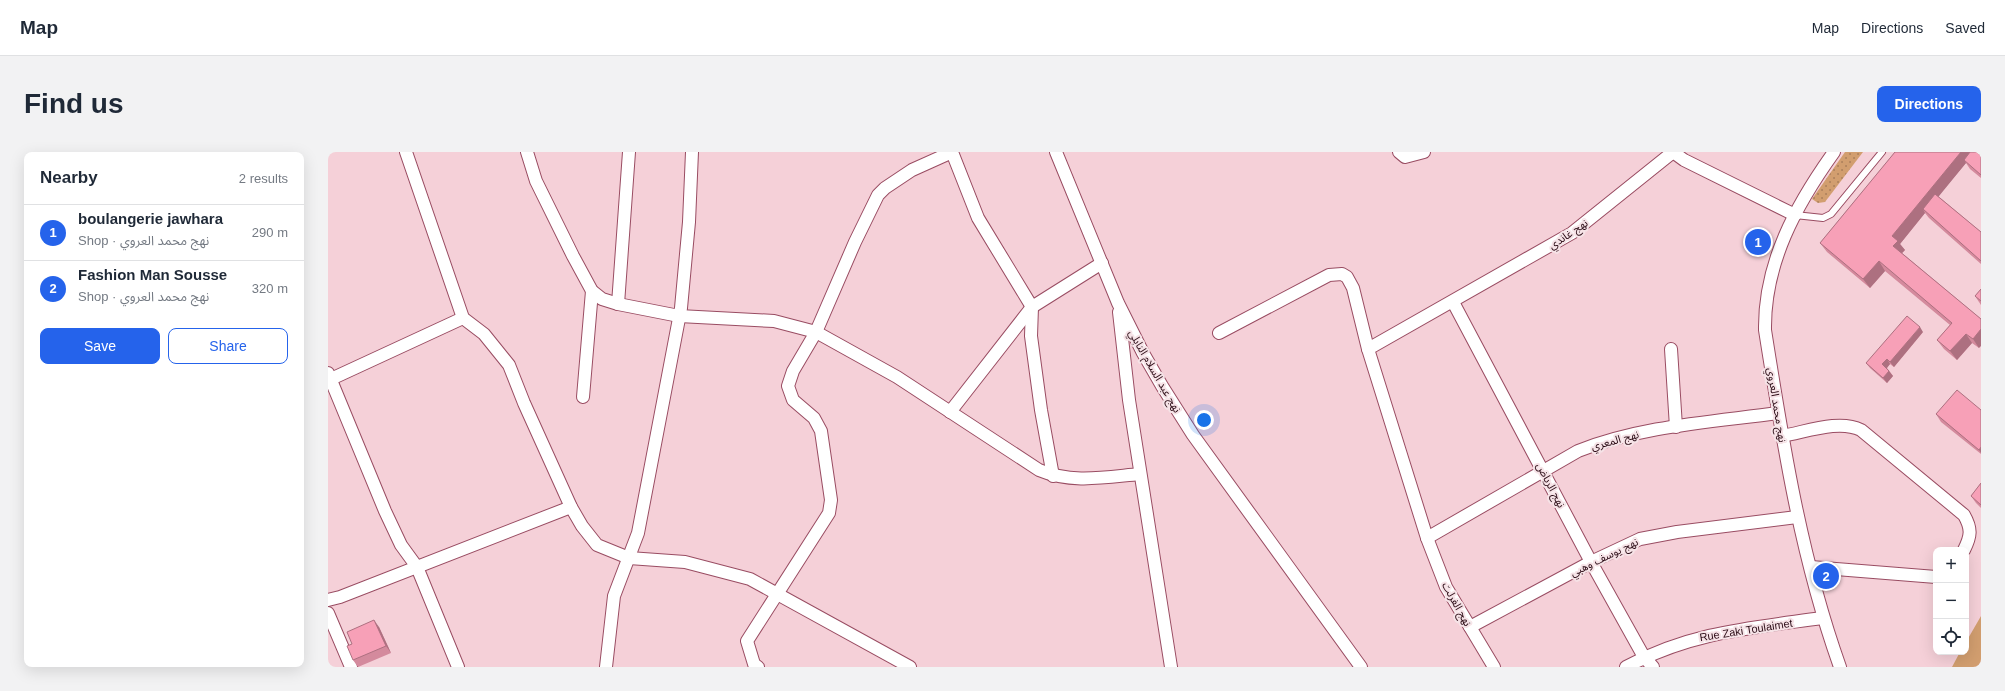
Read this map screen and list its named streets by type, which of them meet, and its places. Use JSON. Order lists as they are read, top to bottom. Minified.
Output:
{"streets":{"street":["نهج غاندي","نهج عبد السلام النابلي","نهج محمد العروي","نهج المعري","نهج الرياض","نهج يوسف وهبي","نهج الفرلت","Rue Zaki Toulaimet"]},"crossings":[["نهج غاندي","نهج الرياض"],["نهج غاندي","نهج الفرلت"],["نهج محمد العروي","نهج المعري"],["نهج محمد العروي","نهج يوسف وهبي"],["نهج محمد العروي","Rue Zaki Toulaimet"],["نهج المعري","نهج الرياض"],["نهج المعري","نهج الفرلت"],["نهج الرياض","نهج يوسف وهبي"],["نهج الرياض","Rue Zaki Toulaimet"],["نهج يوسف وهبي","نهج الفرلت"]],"page":{"header":"Map","nav":["Map","Directions","Saved"],"buttons":["Directions",["Save","Share"]],"title":"Find us","heading":["Nearby","2 results"],"list":[{"mark":"1","name":"boulangerie jawhara","note":"Shop · نهج محمد العروي","value":"290 m"},{"mark":"2","name":"Fashion Man Sousse","note":"Shop · نهج محمد العروي","value":"320 m"}],"pins":["1","2"],"map_buttons":["+","−"]}}
